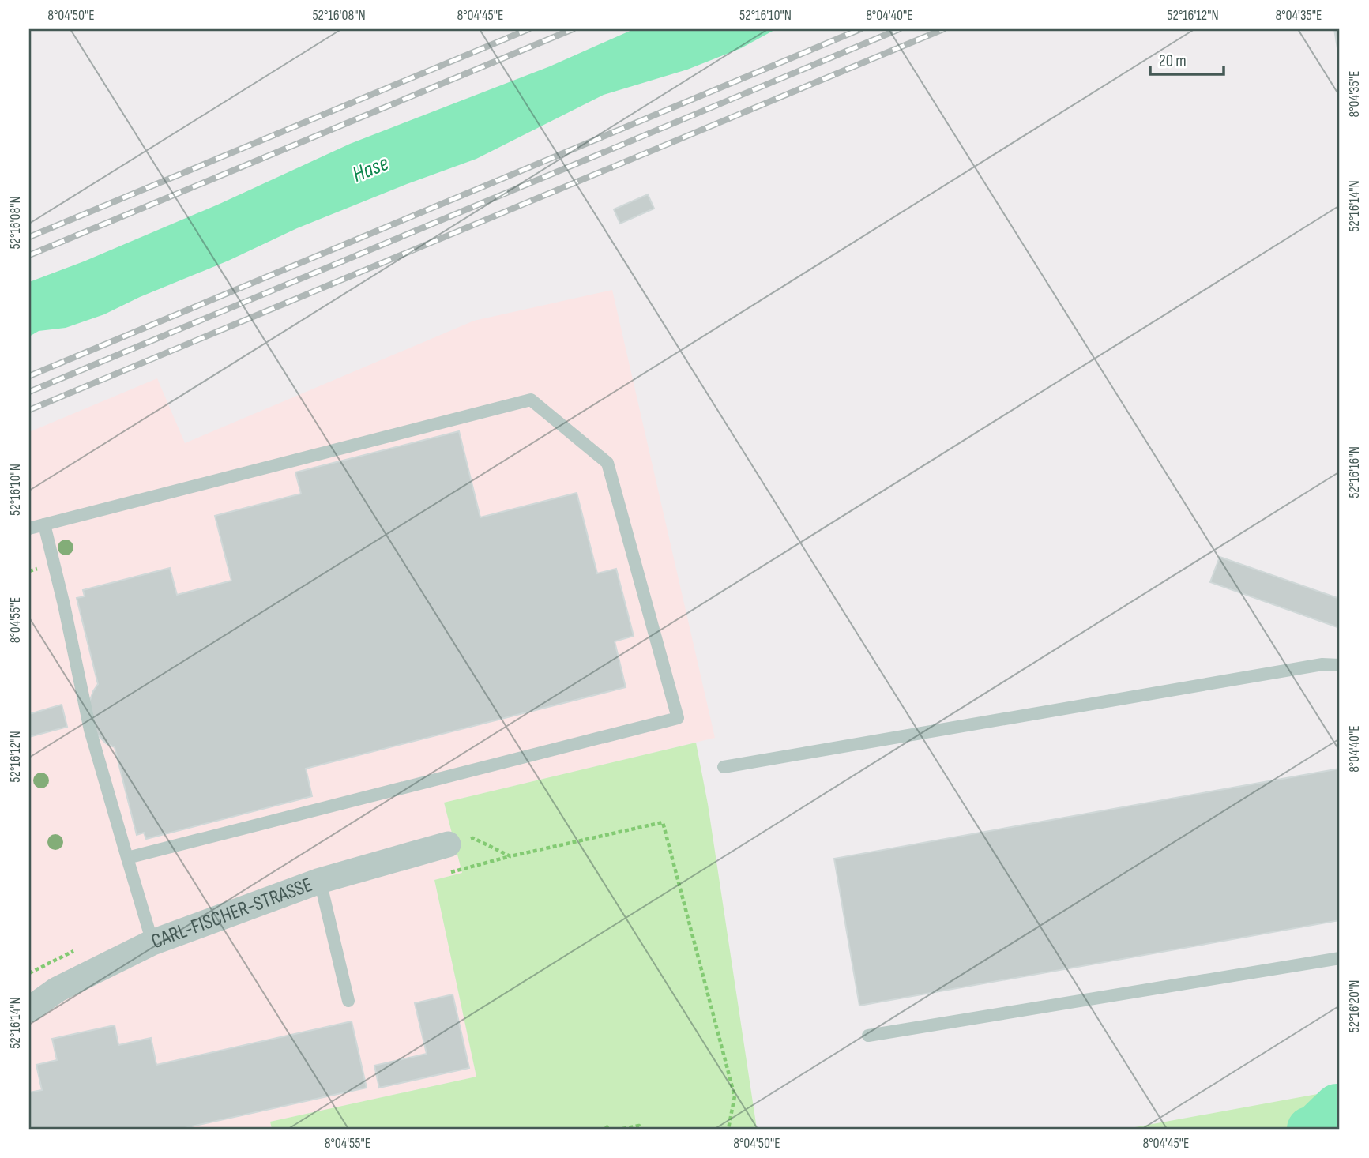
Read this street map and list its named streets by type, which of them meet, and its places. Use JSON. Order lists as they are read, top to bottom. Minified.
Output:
{"streets":{"street":["CARL-FISCHER-STRASSE"]},"water":["Hase"],"scale_bar":"20 m","coordinates":["8°04'50\"E","52°16'08\"N","8°04'45\"E","52°16'10\"N","8°04'40\"E","52°16'12\"N","8°04'35\"E","52°16'14\"N","52°16'16\"N","8°04'55\"E","52°16'20\"N"]}
